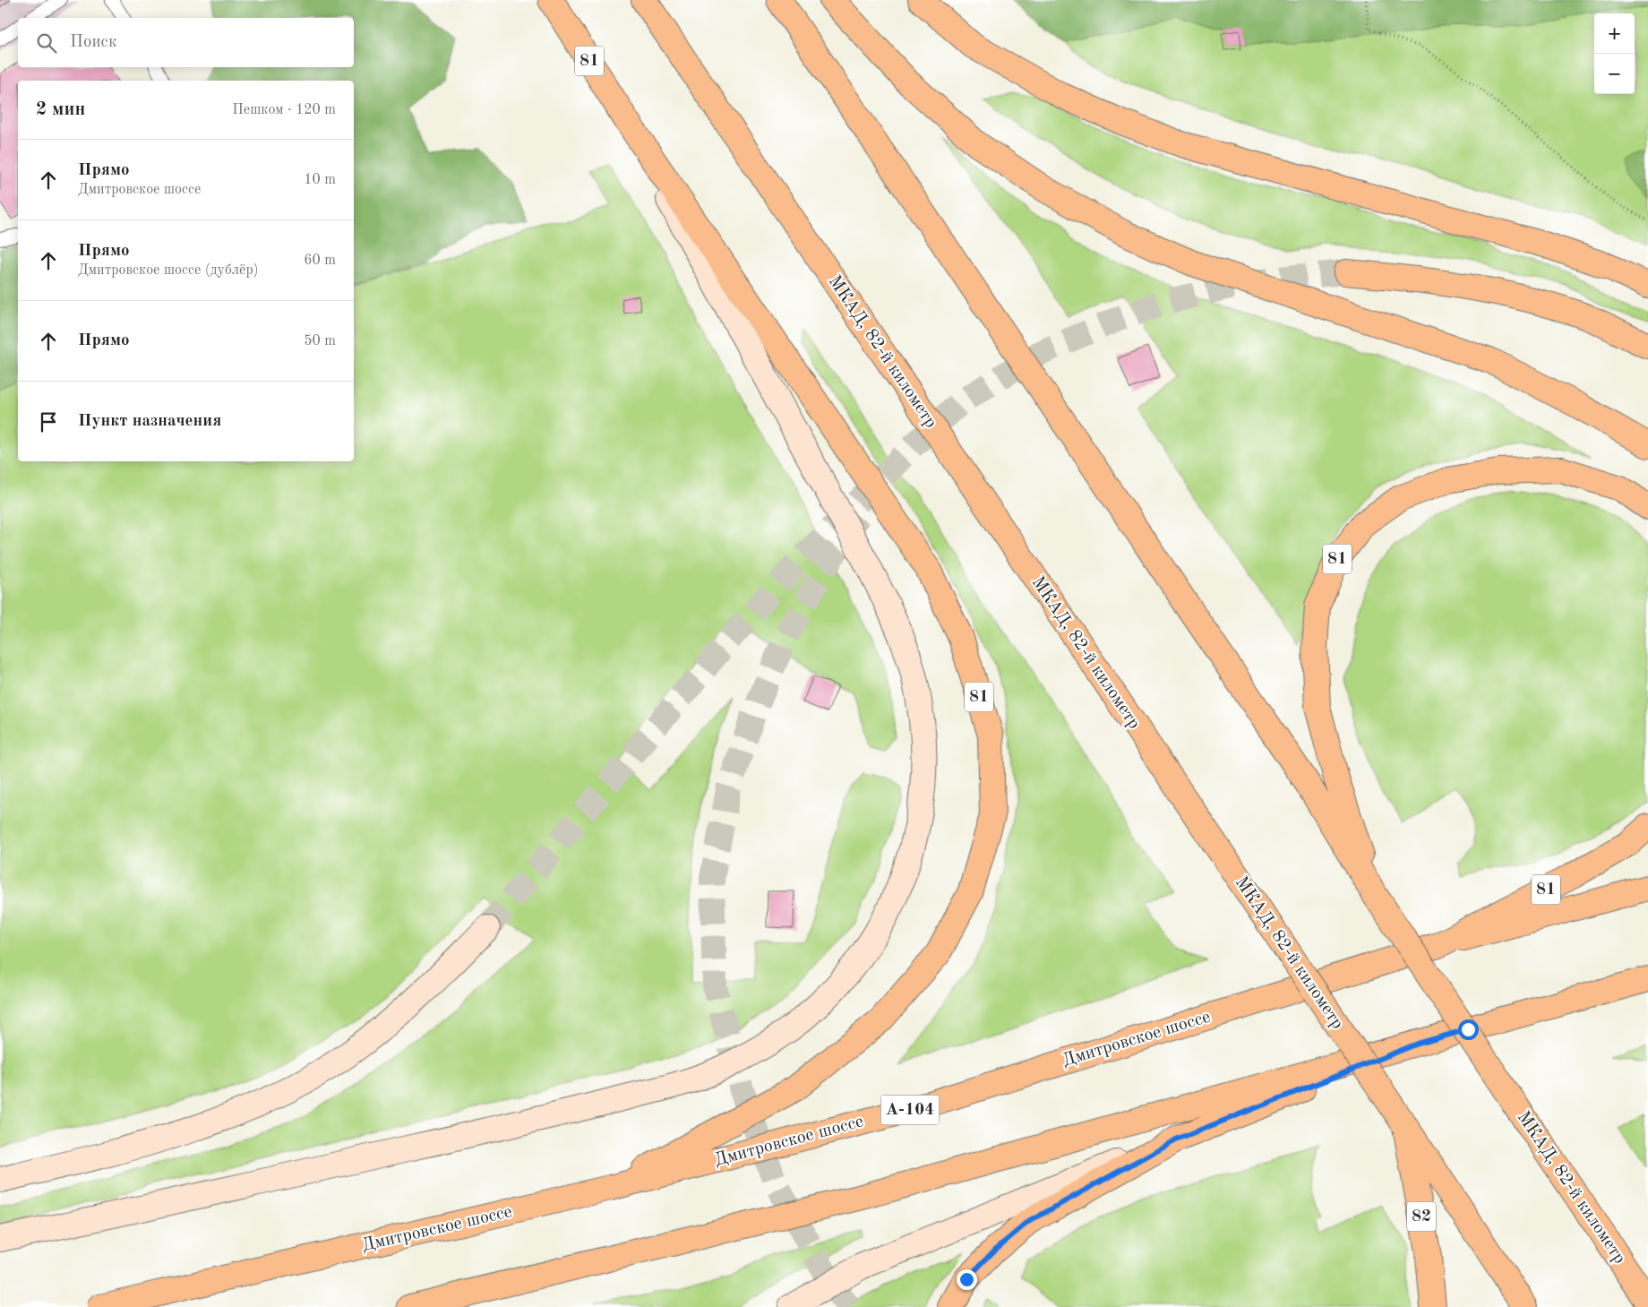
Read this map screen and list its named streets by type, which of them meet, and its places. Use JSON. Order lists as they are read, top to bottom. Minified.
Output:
{"streets":{"main road":["81","МКАД, 82-й километр","Дмитровское шоссе","А-104","82"]},"crossings":[["81","МКАД, 82-й километр"],["81","Дмитровское шоссе"],["МКАД, 82-й километр","82"]],"page":{"map_buttons":["+","−"],"search":"Поиск","heading":["2 мин","Пешком · 120 m"],"list":[["Прямо","Дмитровское шоссе","10 m"],["Прямо","Дмитровское шоссе (дублёр)","60 m"],["Прямо","50 m"],"Пункт назначения"]}}
